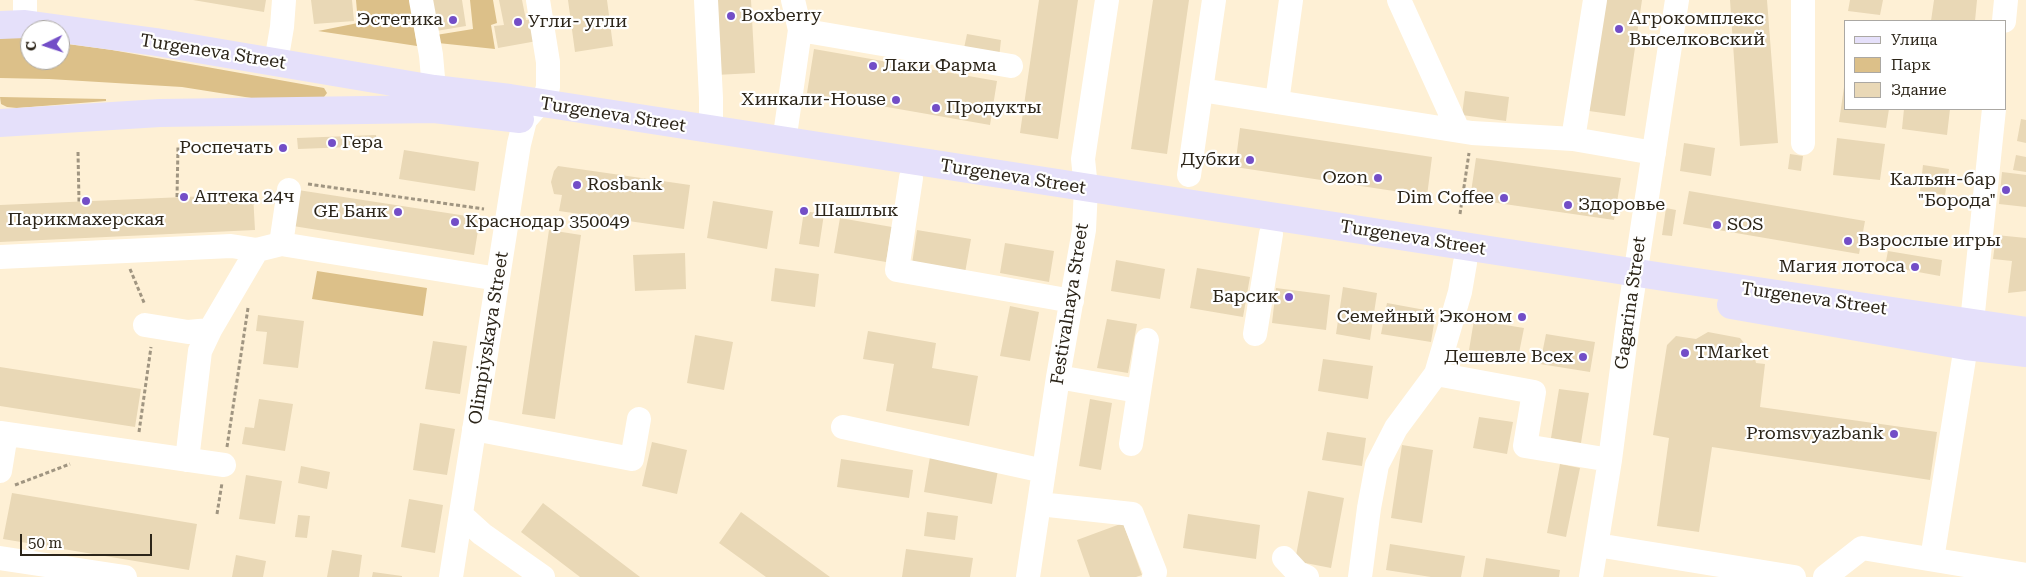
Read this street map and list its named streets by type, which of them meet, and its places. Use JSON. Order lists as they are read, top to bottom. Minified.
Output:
{"streets":{"main road":["Turgeneva Street"],"street":["Gagarina Street","Festivalnaya Street","Olimpiyskaya Street"]},"crossings":[["Turgeneva Street","Gagarina Street"],["Turgeneva Street","Festivalnaya Street"],["Turgeneva Street","Olimpiyskaya Street"]],"places":["Boxberry","Эстетика","Угли- угли","Агрокомплекс Выселковский","Лаки Фарма","Хинкали-House","Продукты","Гера","Роспечать","Дубки","Ozon","Rosbank","Кальян-бар \"Борода\"","Аптека 24ч","Dim Coffee","Парикмахерская","Здоровье","Шашлык","GE Банк","Краснодар 350049","SOS","Взрослые игры","Магия лотоса","Барсик","Семейный Эконом","TMarket","Дешевле Всех","Promsvyazbank"],"legend":["Улица","Парк","Здание"],"scale_bar":"50 m","north":"left"}
